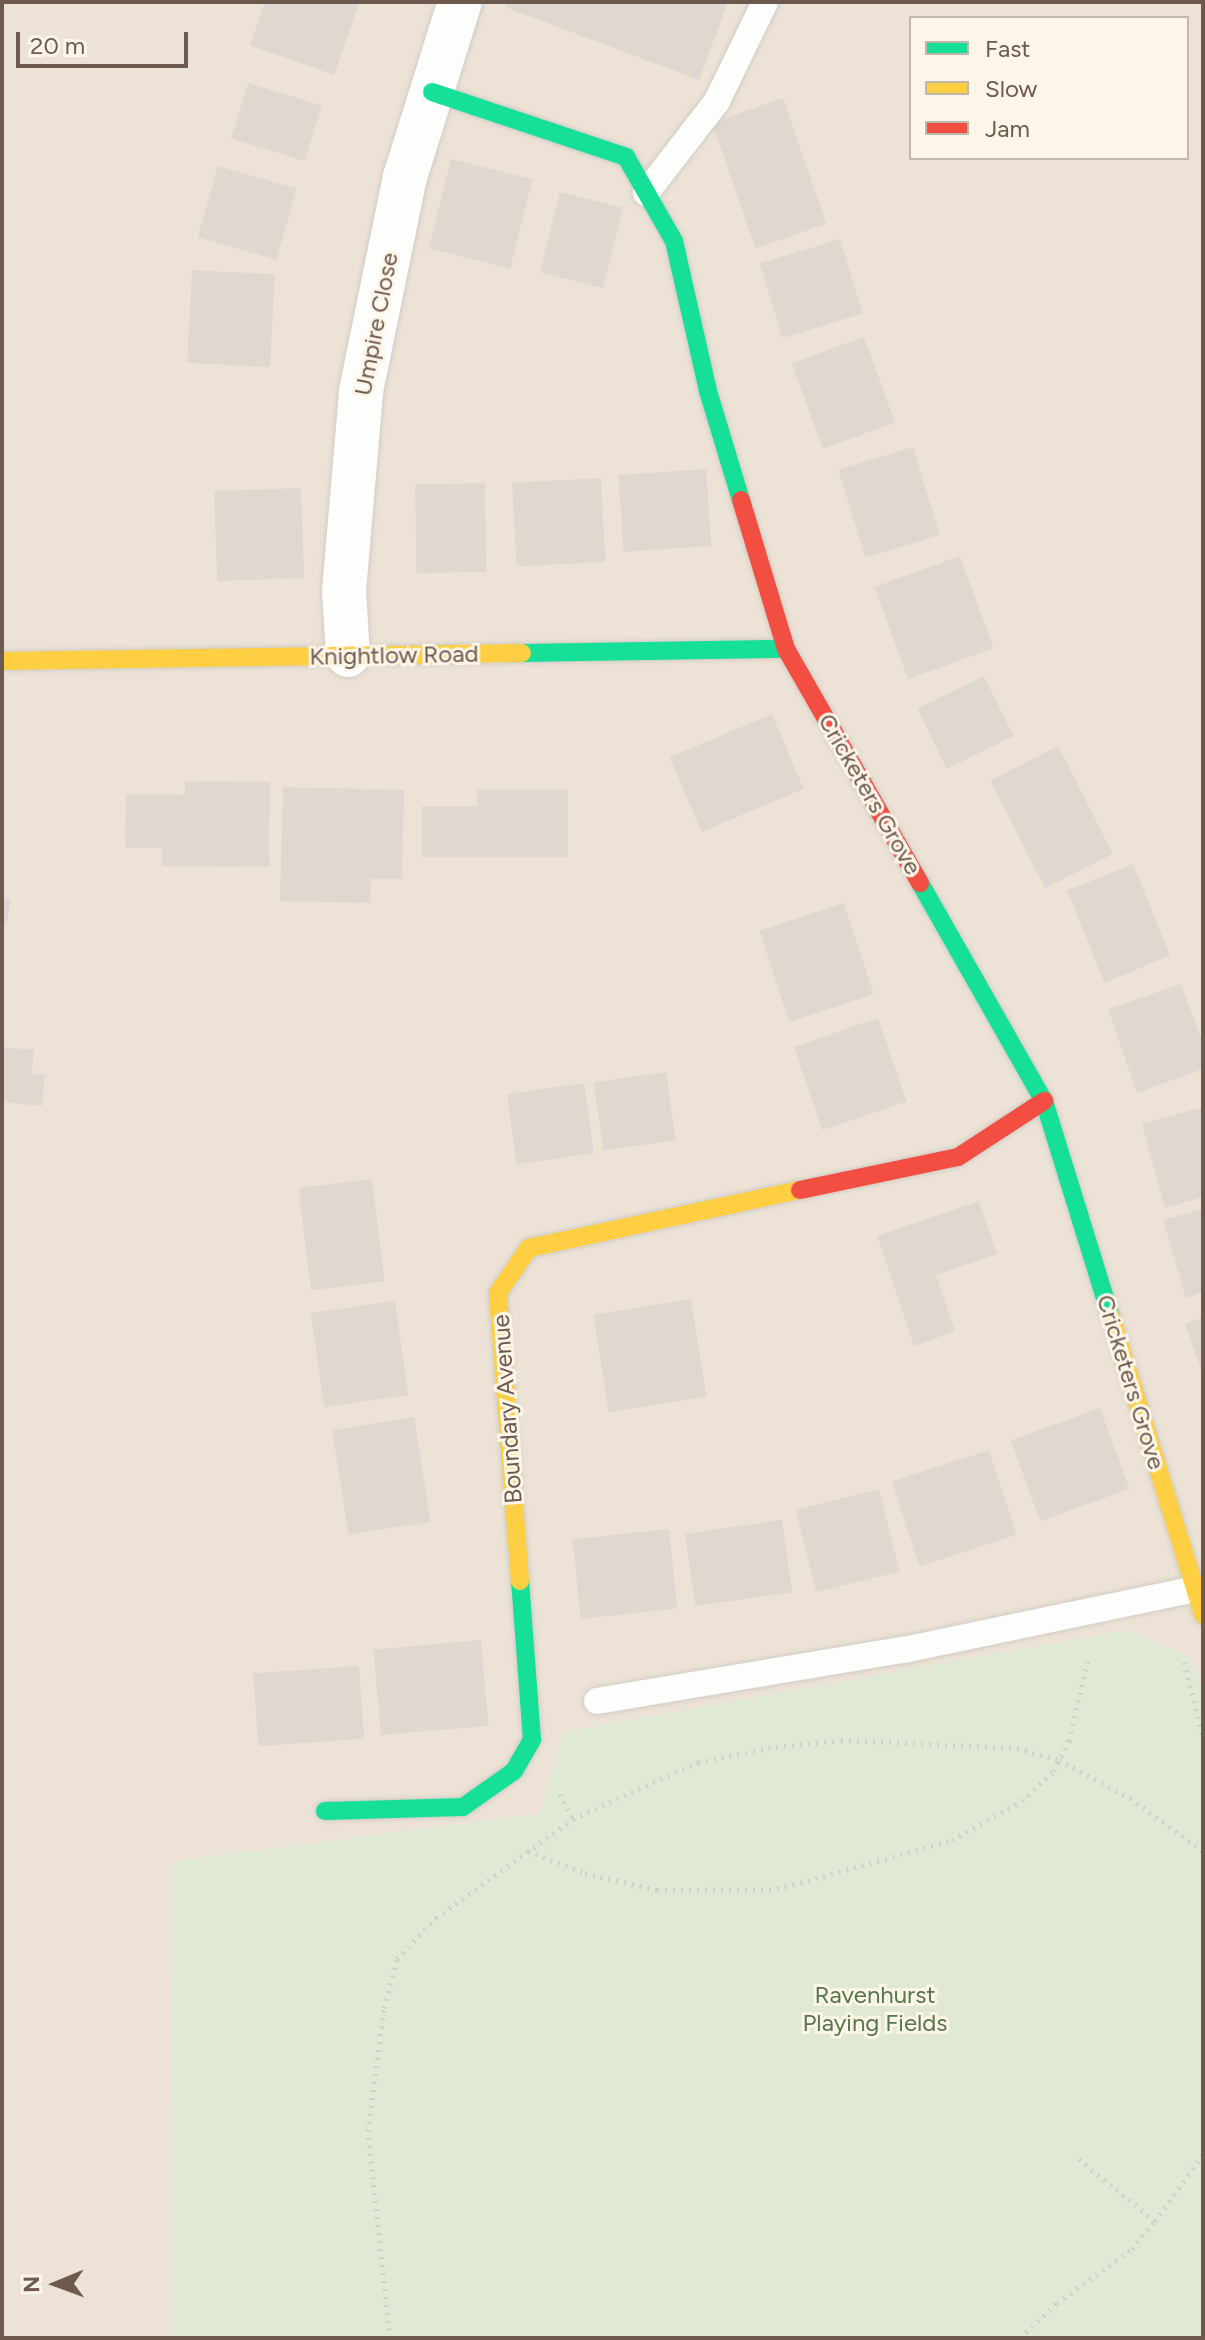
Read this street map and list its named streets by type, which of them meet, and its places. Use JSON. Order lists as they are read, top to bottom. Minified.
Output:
{"streets":{"street":["Umpire Close","Knightlow Road","Cricketers Grove","Boundary Avenue"]},"crossings":[["Umpire Close","Knightlow Road"],["Umpire Close","Cricketers Grove"],["Knightlow Road","Cricketers Grove"],["Cricketers Grove","Boundary Avenue"]],"parks":["Ravenhurst Playing Fields"],"legend":["Fast","Slow","Jam"],"scale_bar":"20 m","north":"left"}
